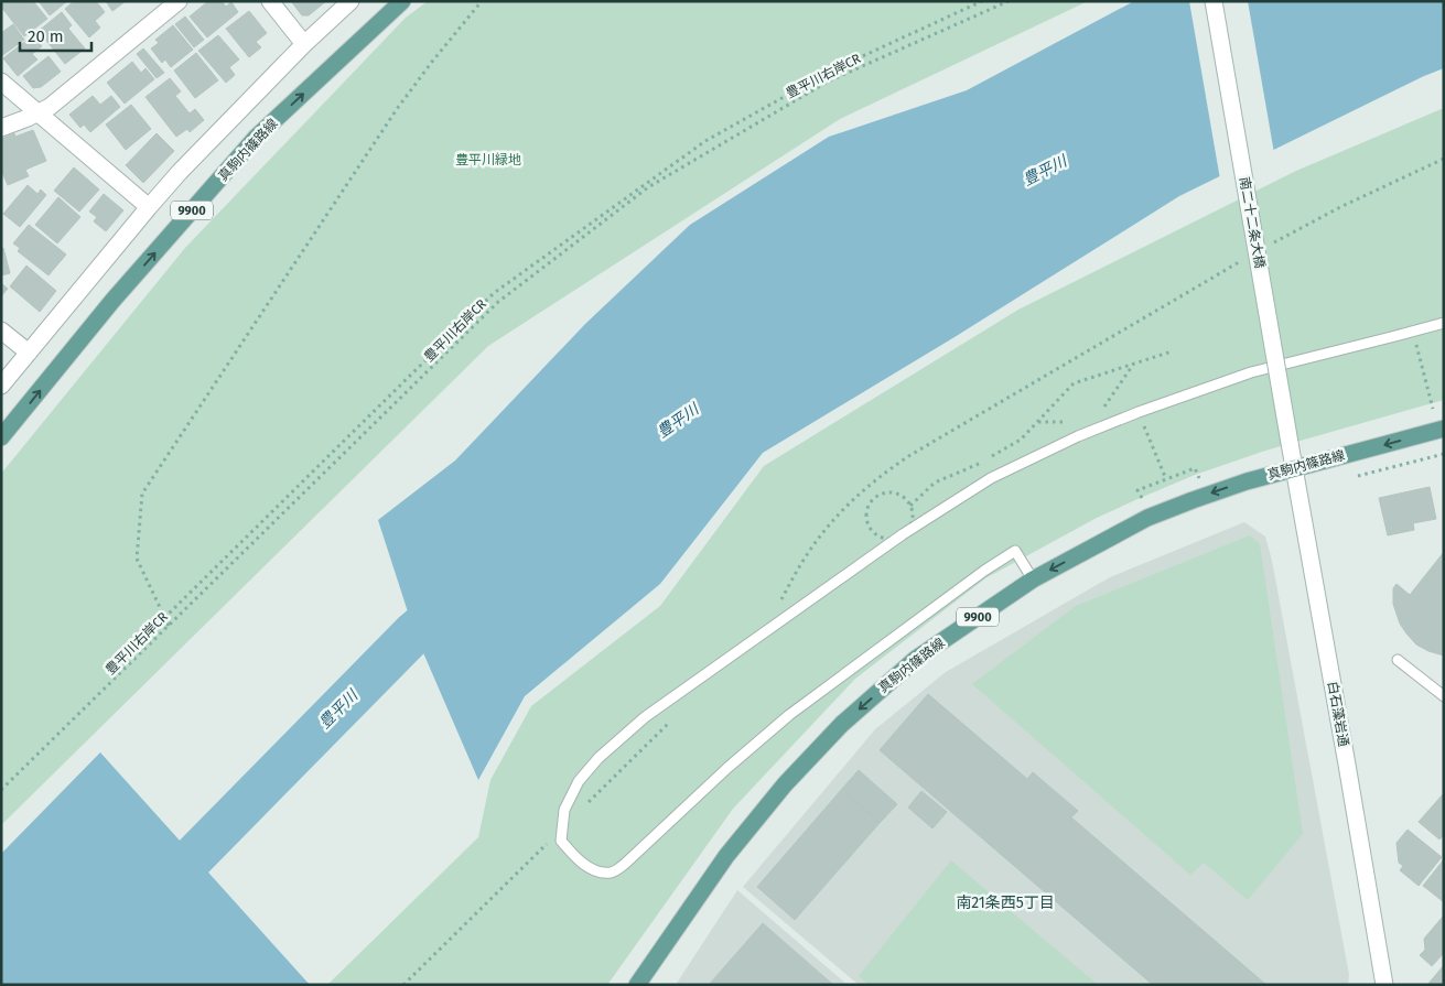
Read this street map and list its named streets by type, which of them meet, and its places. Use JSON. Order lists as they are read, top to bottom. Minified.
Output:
{"streets":{"main road":["真駒内篠路線","9900"],"street":["南二十二条大橋","白石藻岩通"],"path":["豊平川右岸CR"]},"crossings":[["真駒内篠路線","白石藻岩通"],["南二十二条大橋","白石藻岩通"]],"districts":["南21条西5丁目"],"water":["豊平川"],"parks":["豊平川緑地"],"scale_bar":"20 m"}
